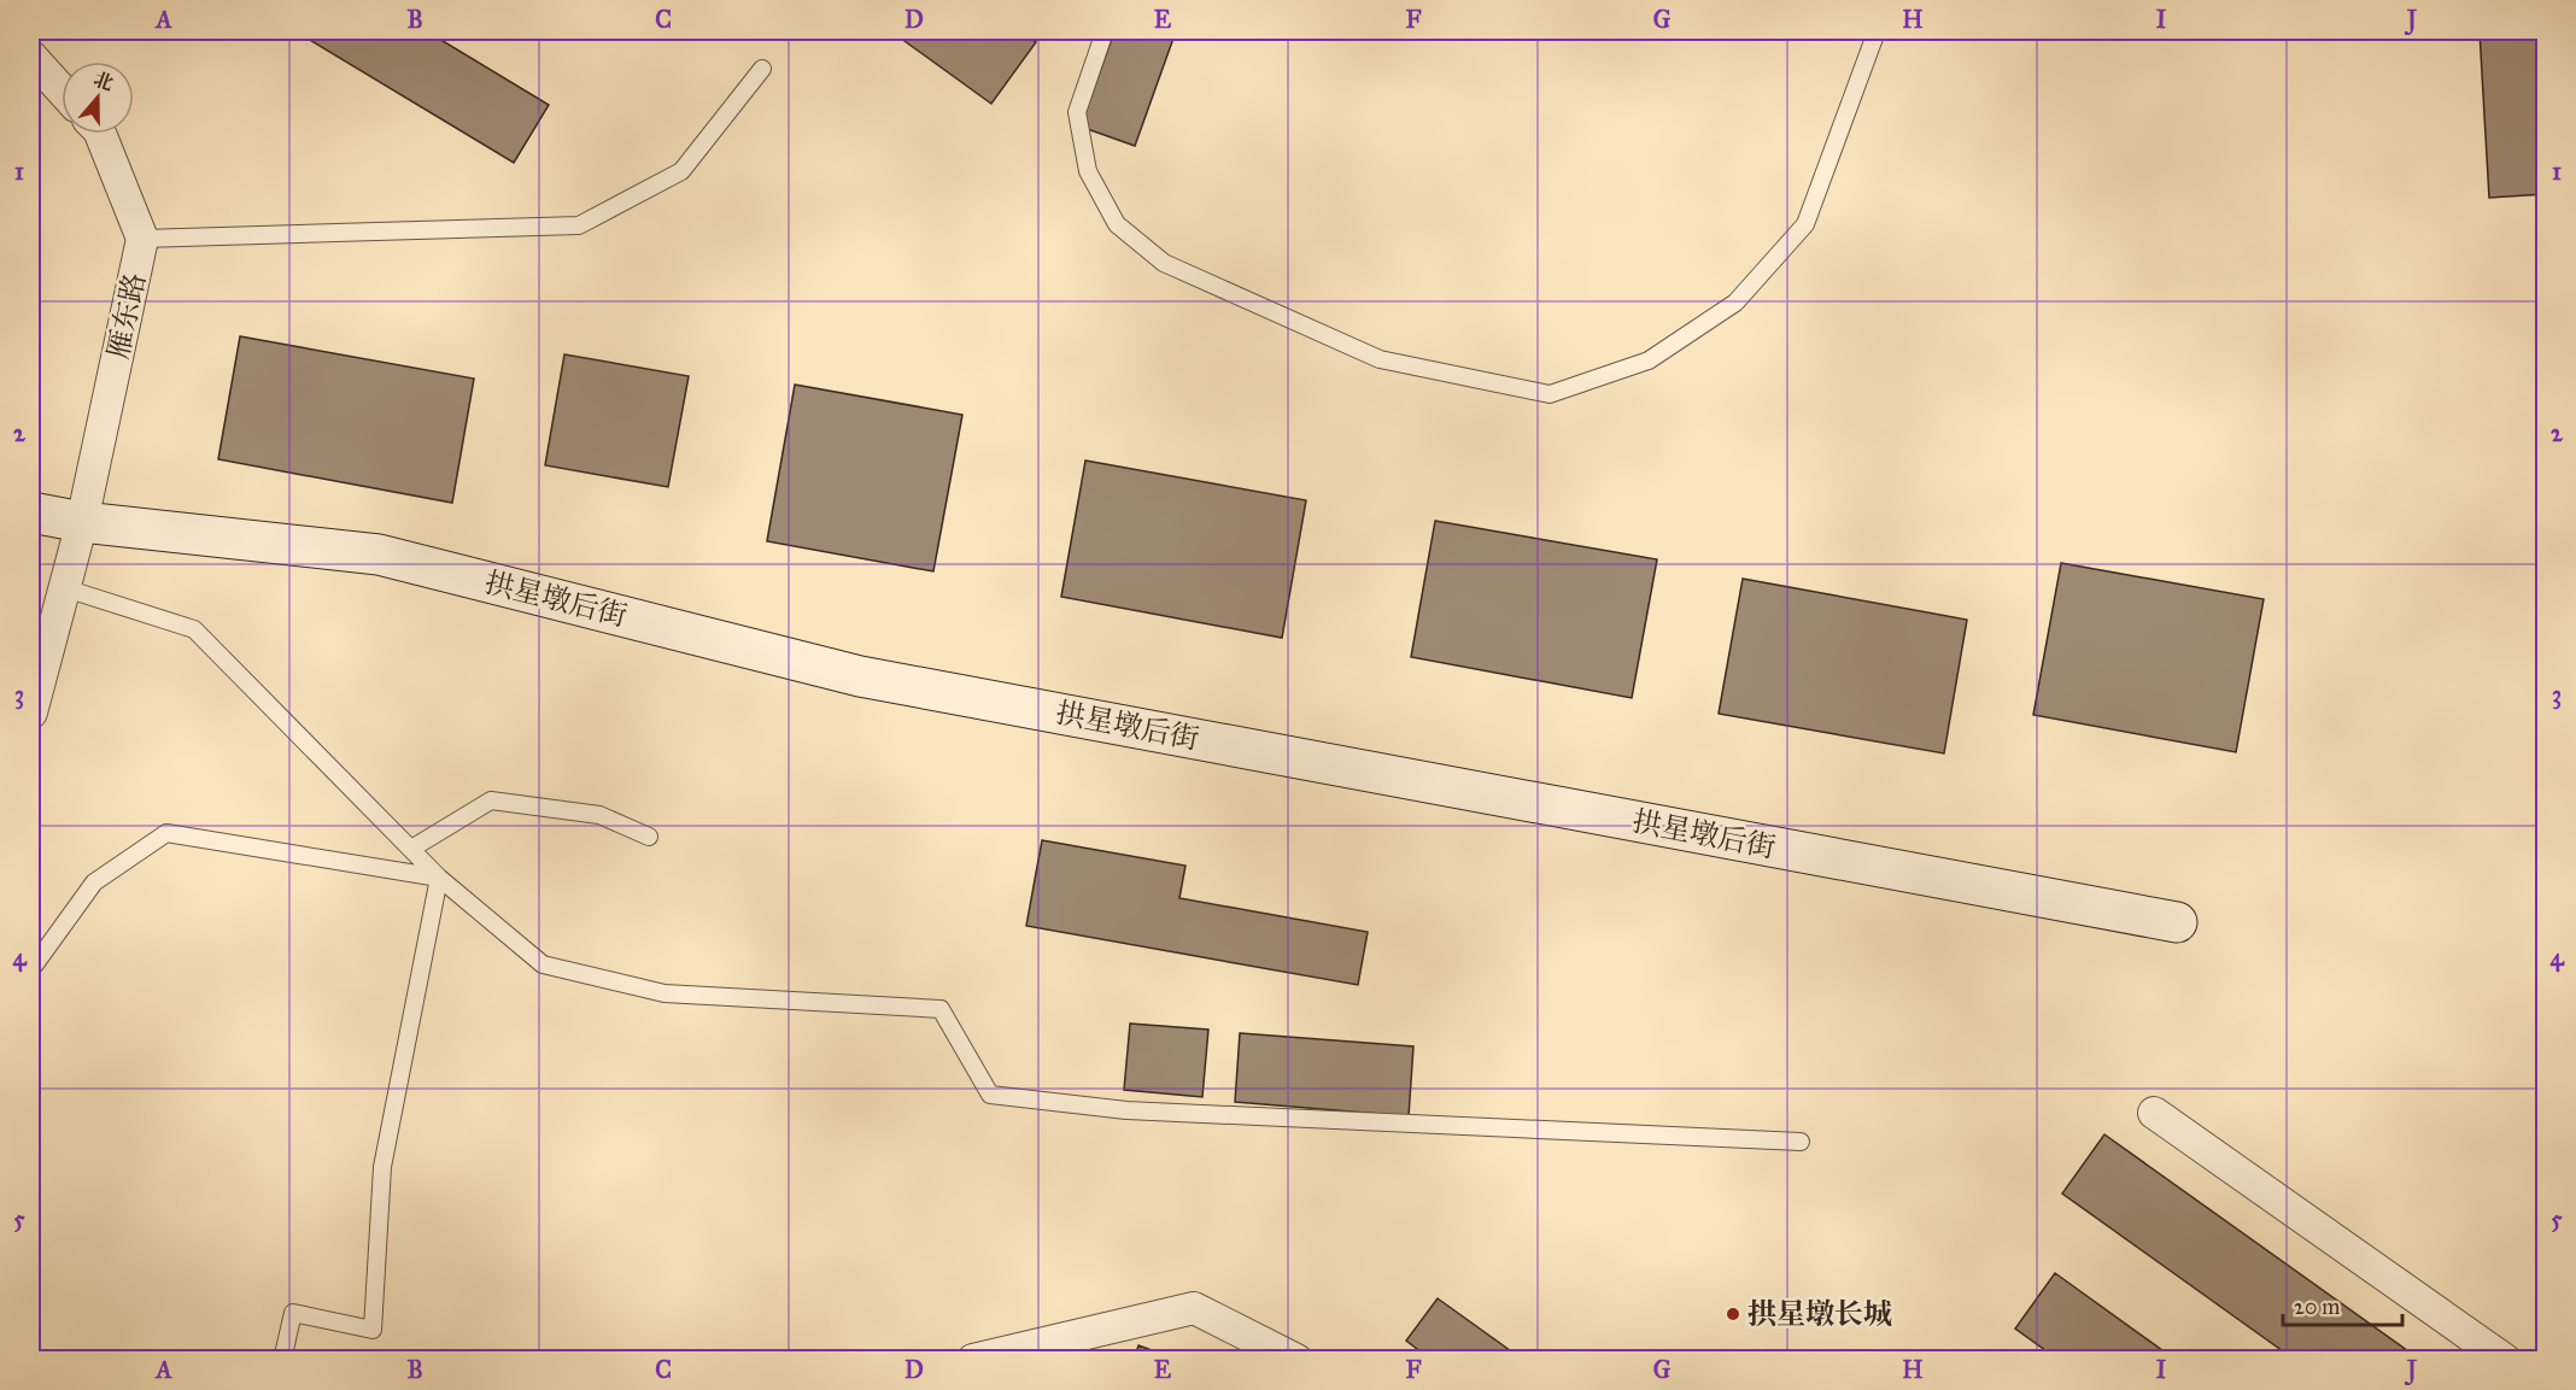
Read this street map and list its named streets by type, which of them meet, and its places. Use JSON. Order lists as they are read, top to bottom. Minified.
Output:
{"streets":{"street":["雁东路","拱星墩后街"]},"crossings":[["雁东路","拱星墩后街"]],"places":["拱星墩长城"],"scale_bar":"20 m","north":"top","grid":{"columns":["A","B","C","D","E","F","G","H","I","J"],"rows":["1","2","3","4","5"]}}
